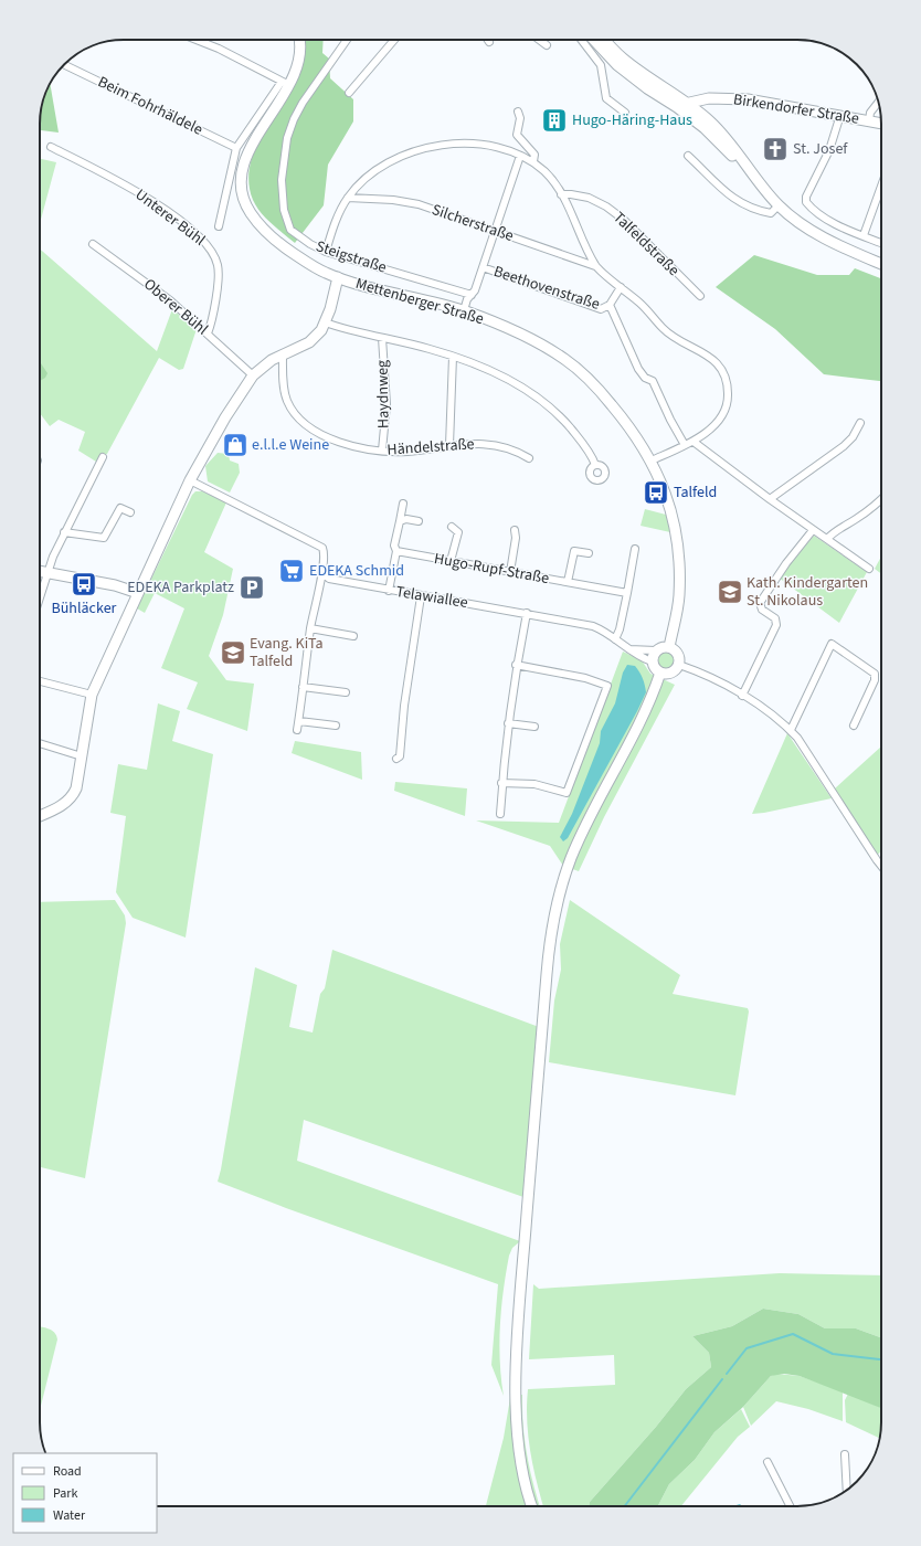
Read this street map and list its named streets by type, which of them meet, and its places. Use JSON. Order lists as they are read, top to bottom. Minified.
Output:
{"streets":{"main road":["Birkendorfer Straße","Mettenberger Straße"],"street":["Beim Fohrhäldele","Unterer Bühl","Silcherstraße","Talfeldstraße","Steigstraße","Beethovenstraße","Oberer Bühl","Haydnweg","Händelstraße","Hugo-Rupf-Straße","Telawiallee"]},"crossings":[["Unterer Bühl","Oberer Bühl"],["Mettenberger Straße","Telawiallee"],["Haydnweg","Händelstraße"]],"places":{"building":["Hugo-Häring-Haus"],"church":["St. Josef"],"shop":["e.l.l.e Weine"],"bus stop":["Talfeld","Bühläcker"],"supermarket":["EDEKA Schmid"],"parking":["EDEKA Parkplatz"],"school or university":["Kath. Kindergarten St. Nikolaus","Evang. KiTa Talfeld"]},"legend":["Road","Park","Water"]}
